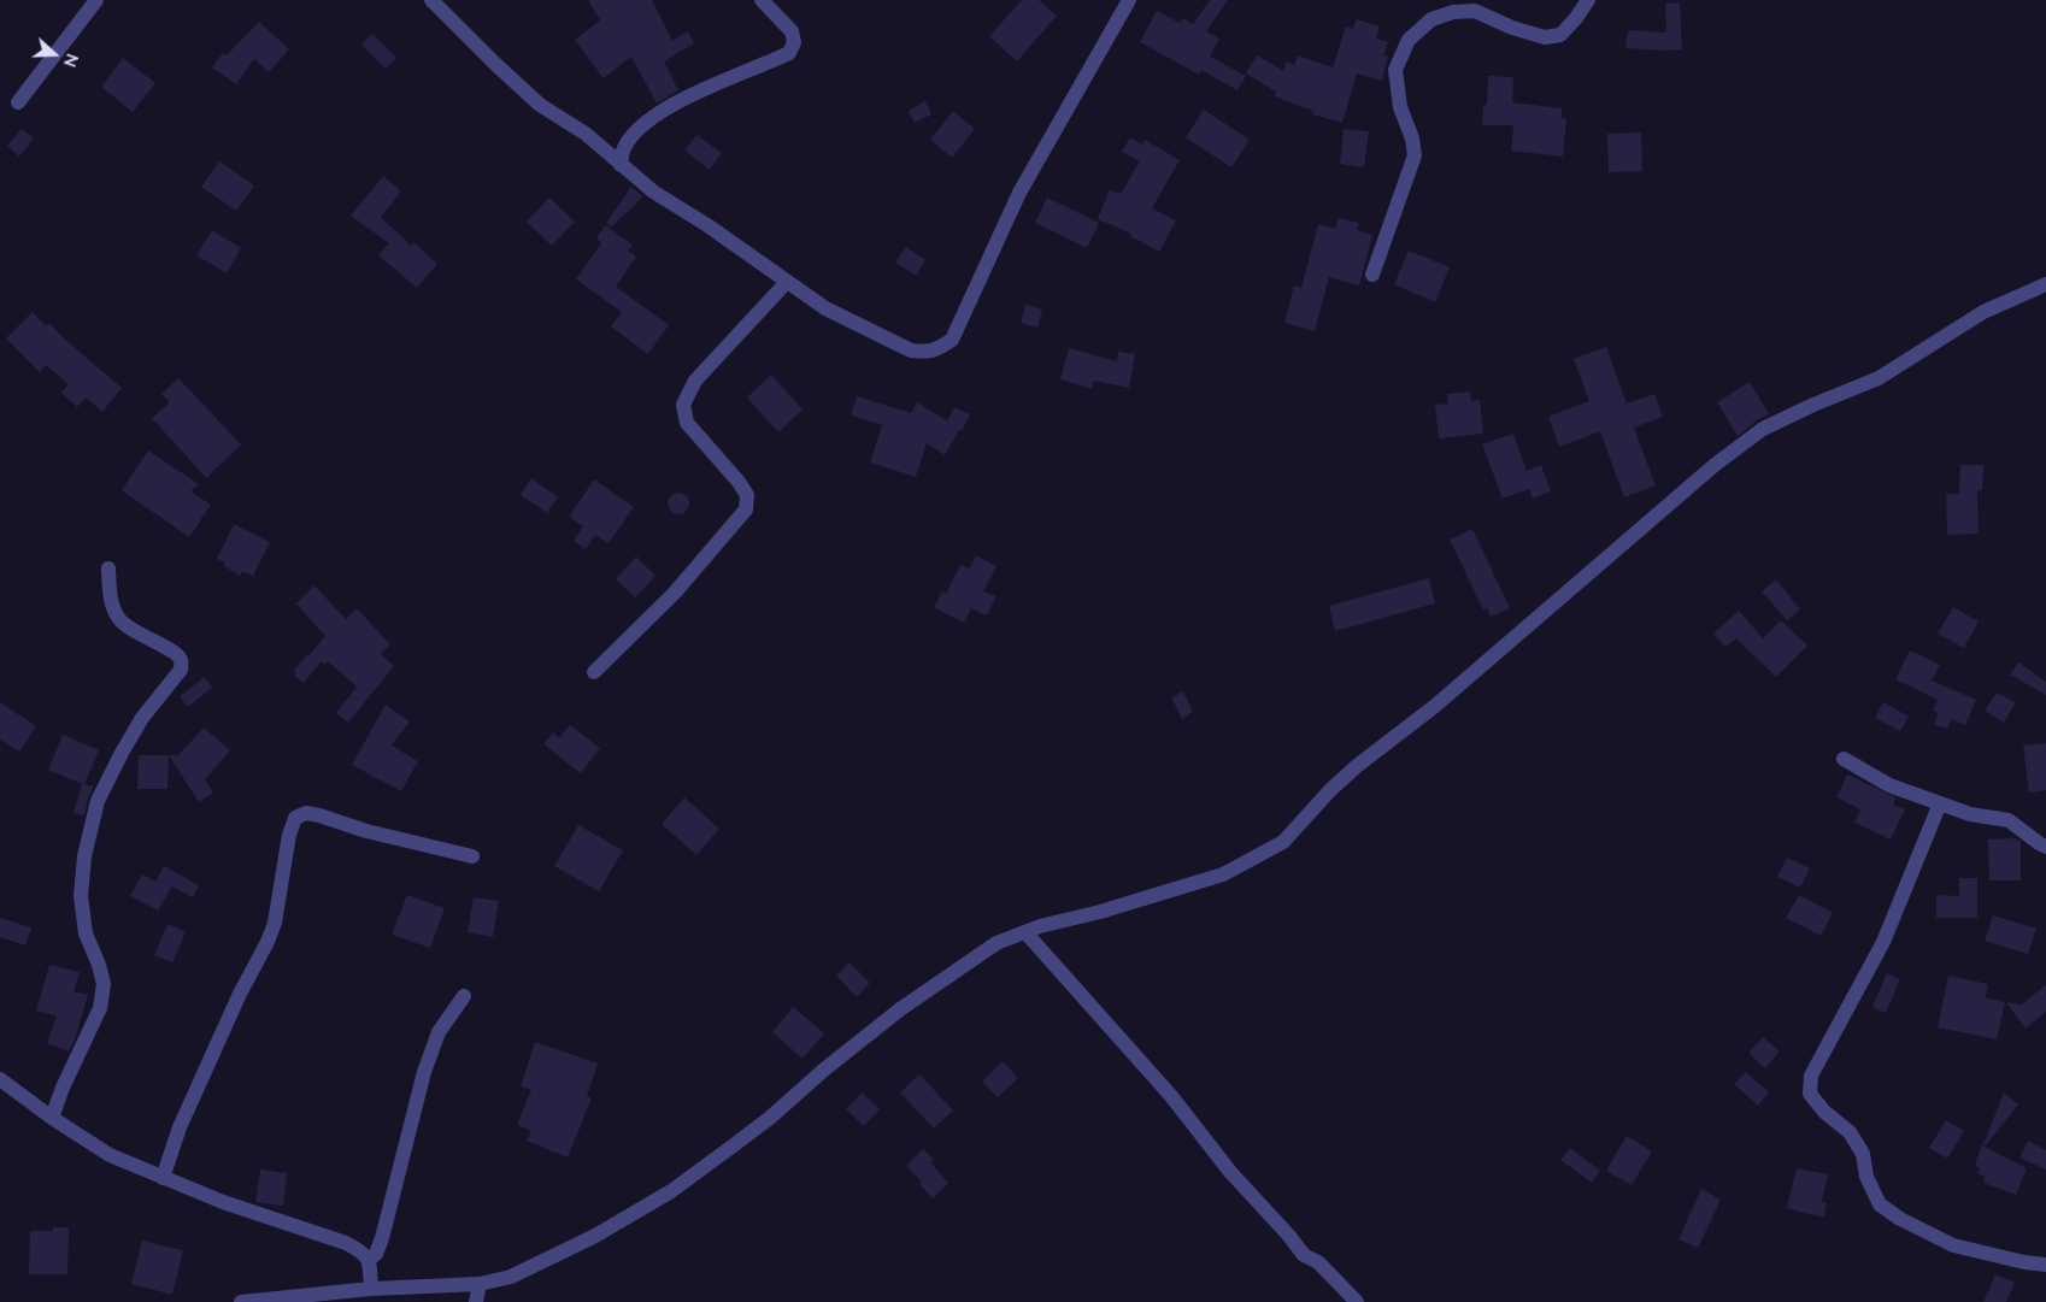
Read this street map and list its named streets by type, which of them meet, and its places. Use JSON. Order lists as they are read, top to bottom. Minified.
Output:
{"north":"right"}
